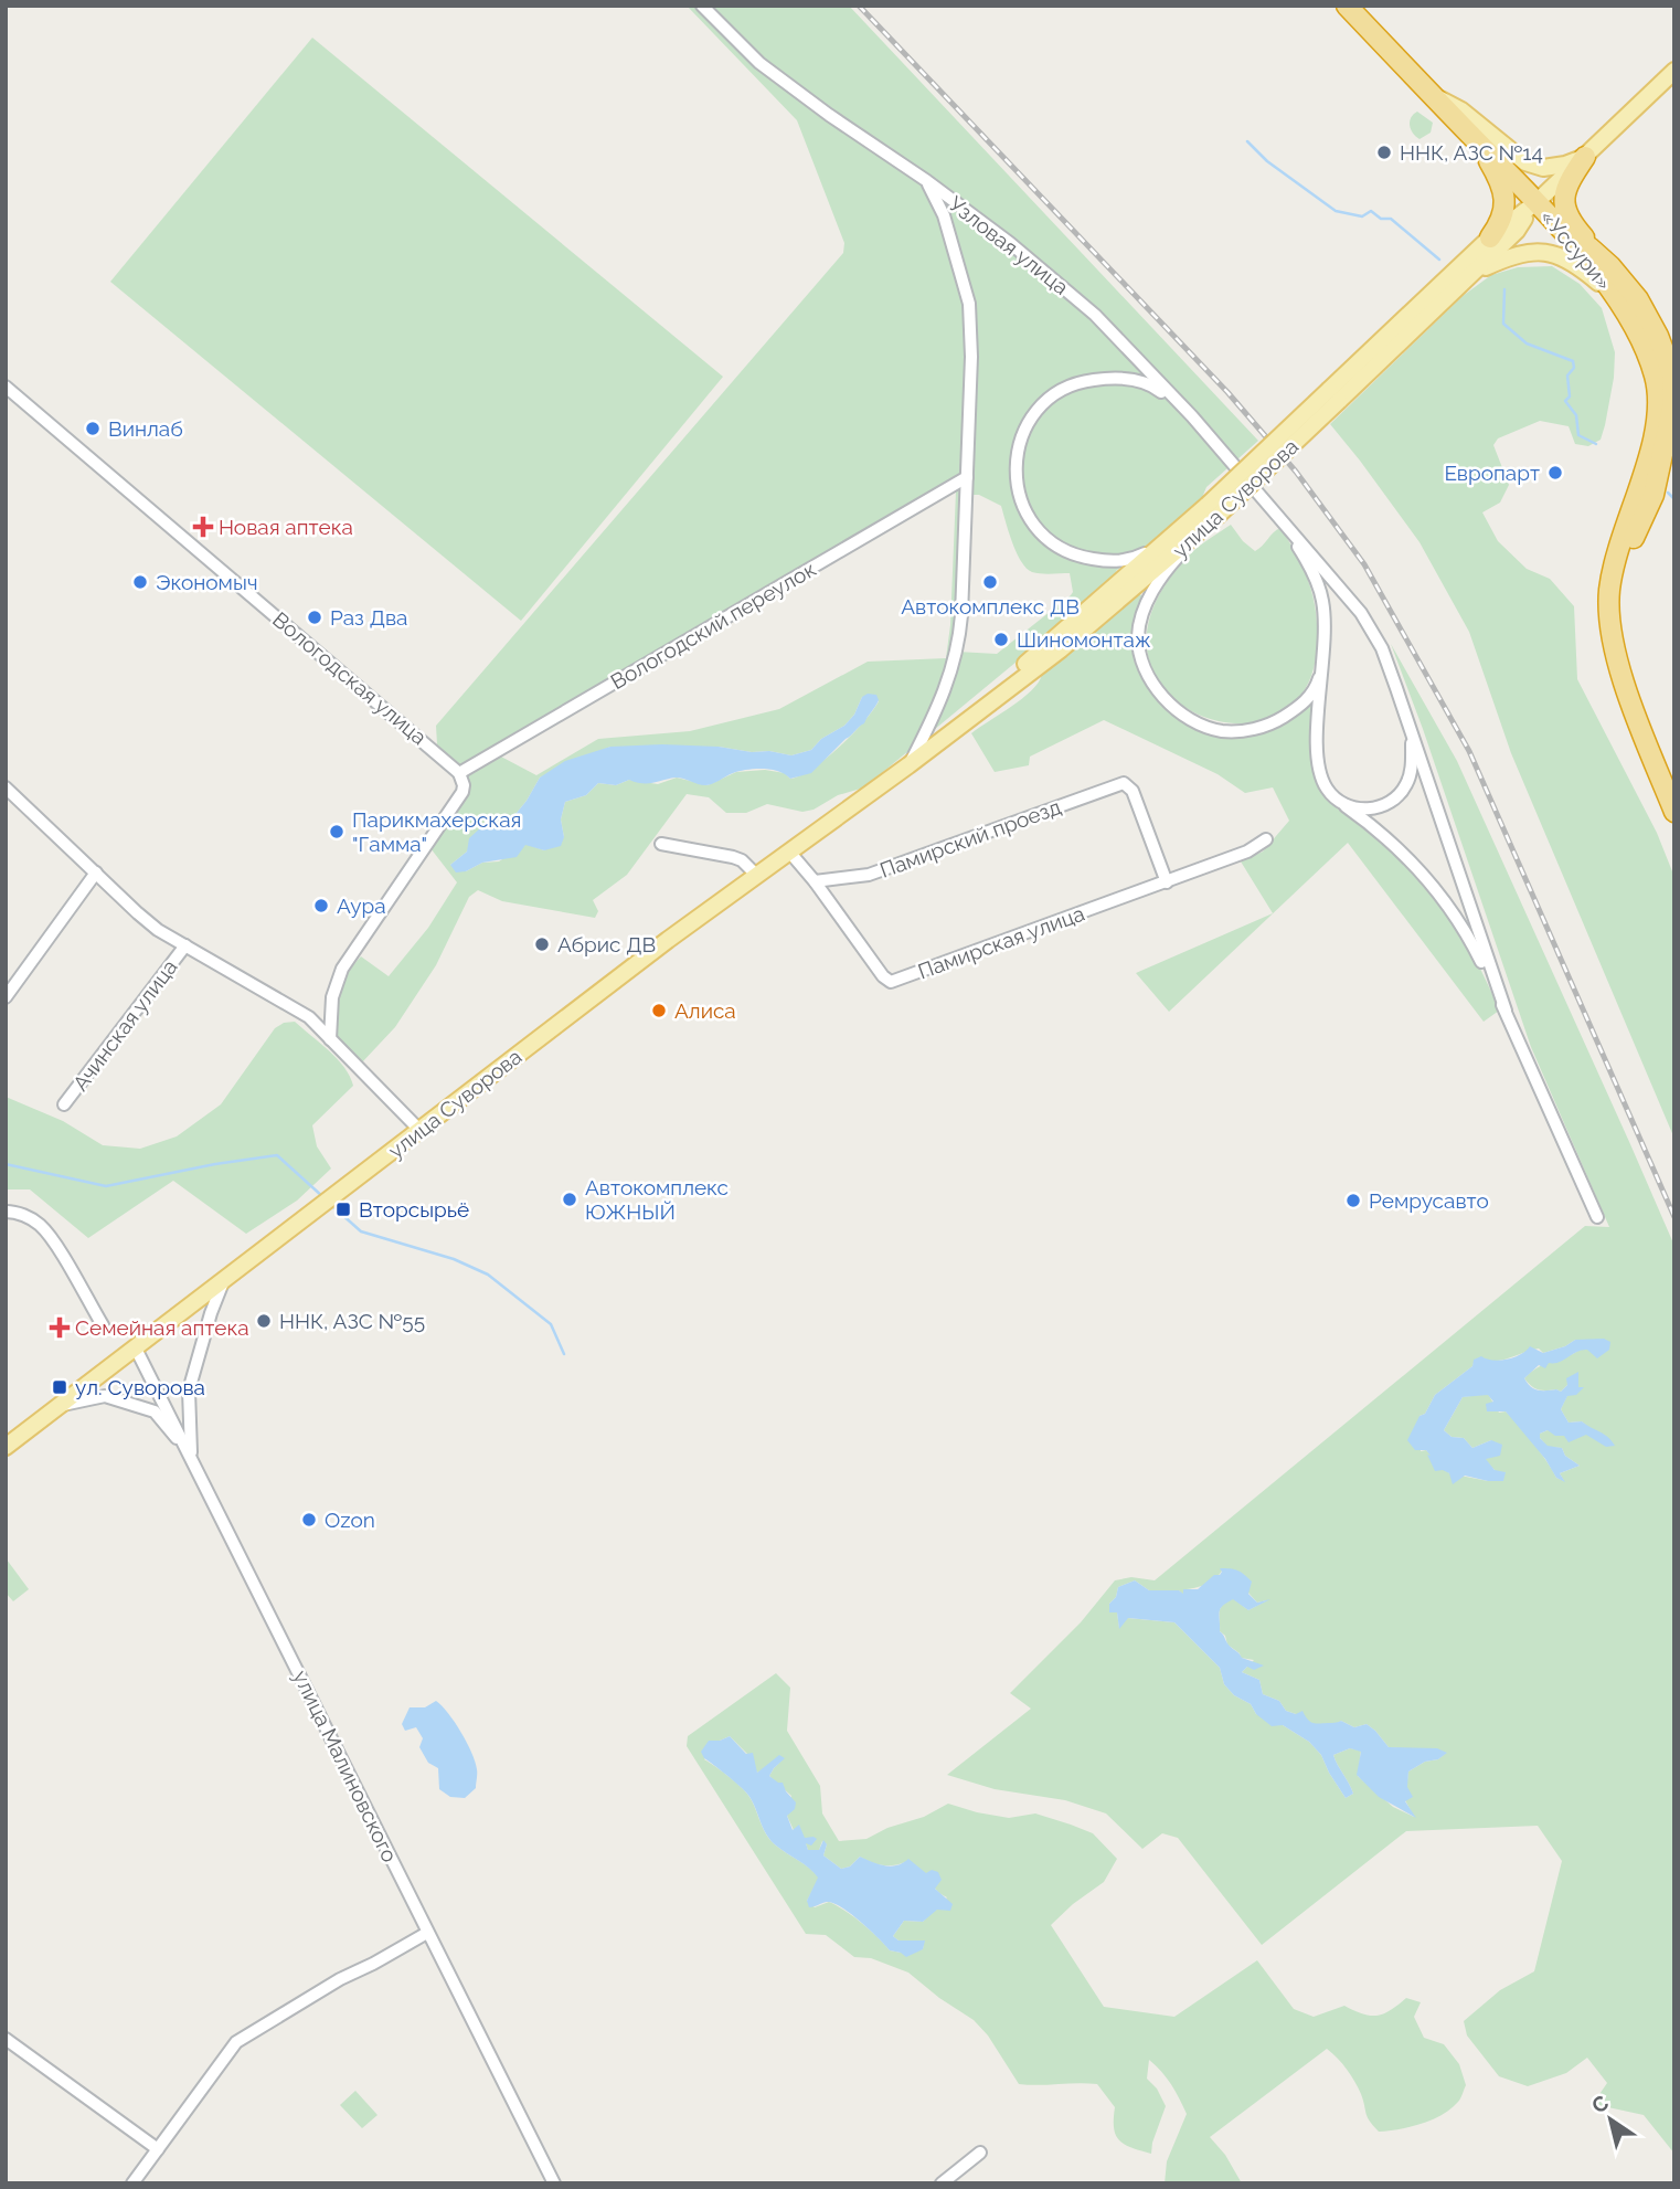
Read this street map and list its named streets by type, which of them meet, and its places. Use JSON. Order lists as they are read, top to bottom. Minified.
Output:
{"streets":{"highway":["«Уссури»"],"main road":["улица Суворова"],"street":["Узловая улица","Вологодский переулок","Вологодская улица","Памирский проезд","Памирская улица","Ачинская улица","улица Малиновского"]},"crossings":[["«Уссури»","улица Суворова"],["улица Суворова","Памирская улица"],["улица Суворова","улица Малиновского"],["Вологодский переулок","Вологодская улица"],["Памирский проезд","Памирская улица"]],"places":{"other":["ННК, АЗС №14","Винлаб","Европарт","Экономыч","Автокомплекс ДВ","Раз Два","Шиномонтаж","Парикмахерская \"Гамма\"","Аура","Абрис ДВ","Алиса","Автокомплекс ЮЖНЫЙ","Ремрусавто","ННК, АЗС №55","Ozon"],"health":["Новая аптека","Семейная аптека"],"transit":["Вторсырьё","ул. Суворова"]},"north":"top left"}
